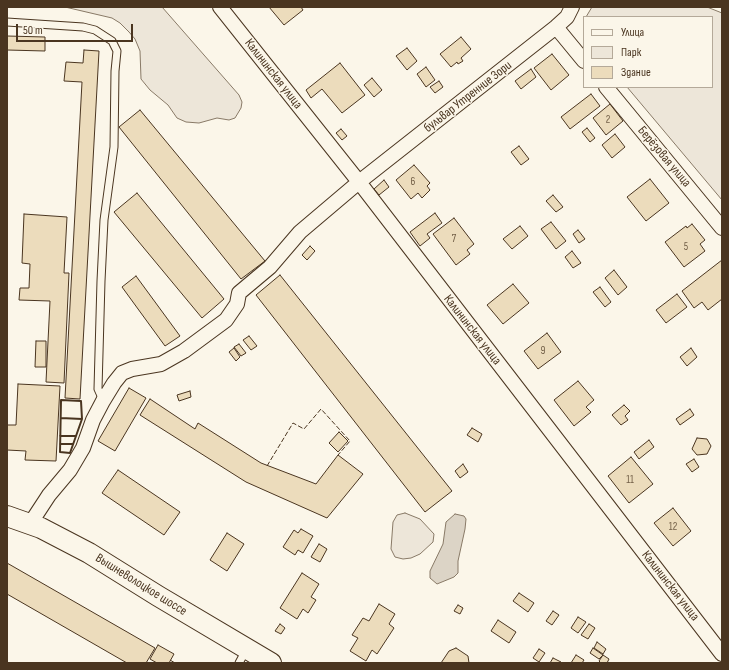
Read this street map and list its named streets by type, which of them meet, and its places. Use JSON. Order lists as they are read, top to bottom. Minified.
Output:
{"streets":{"main road":["Вышневолоцкое шоссе"],"street":["Калининская улица","бульвар Утренние Зори","Берёзовая улица"]},"crossings":[["Калининская улица","бульвар Утренние Зори"],["бульвар Утренние Зори","Вышневолоцкое шоссе"]],"house_numbers":["2","6","7","5","9","11","12"],"legend":["Улица","Парк","Здание"],"scale_bar":"50 m"}
